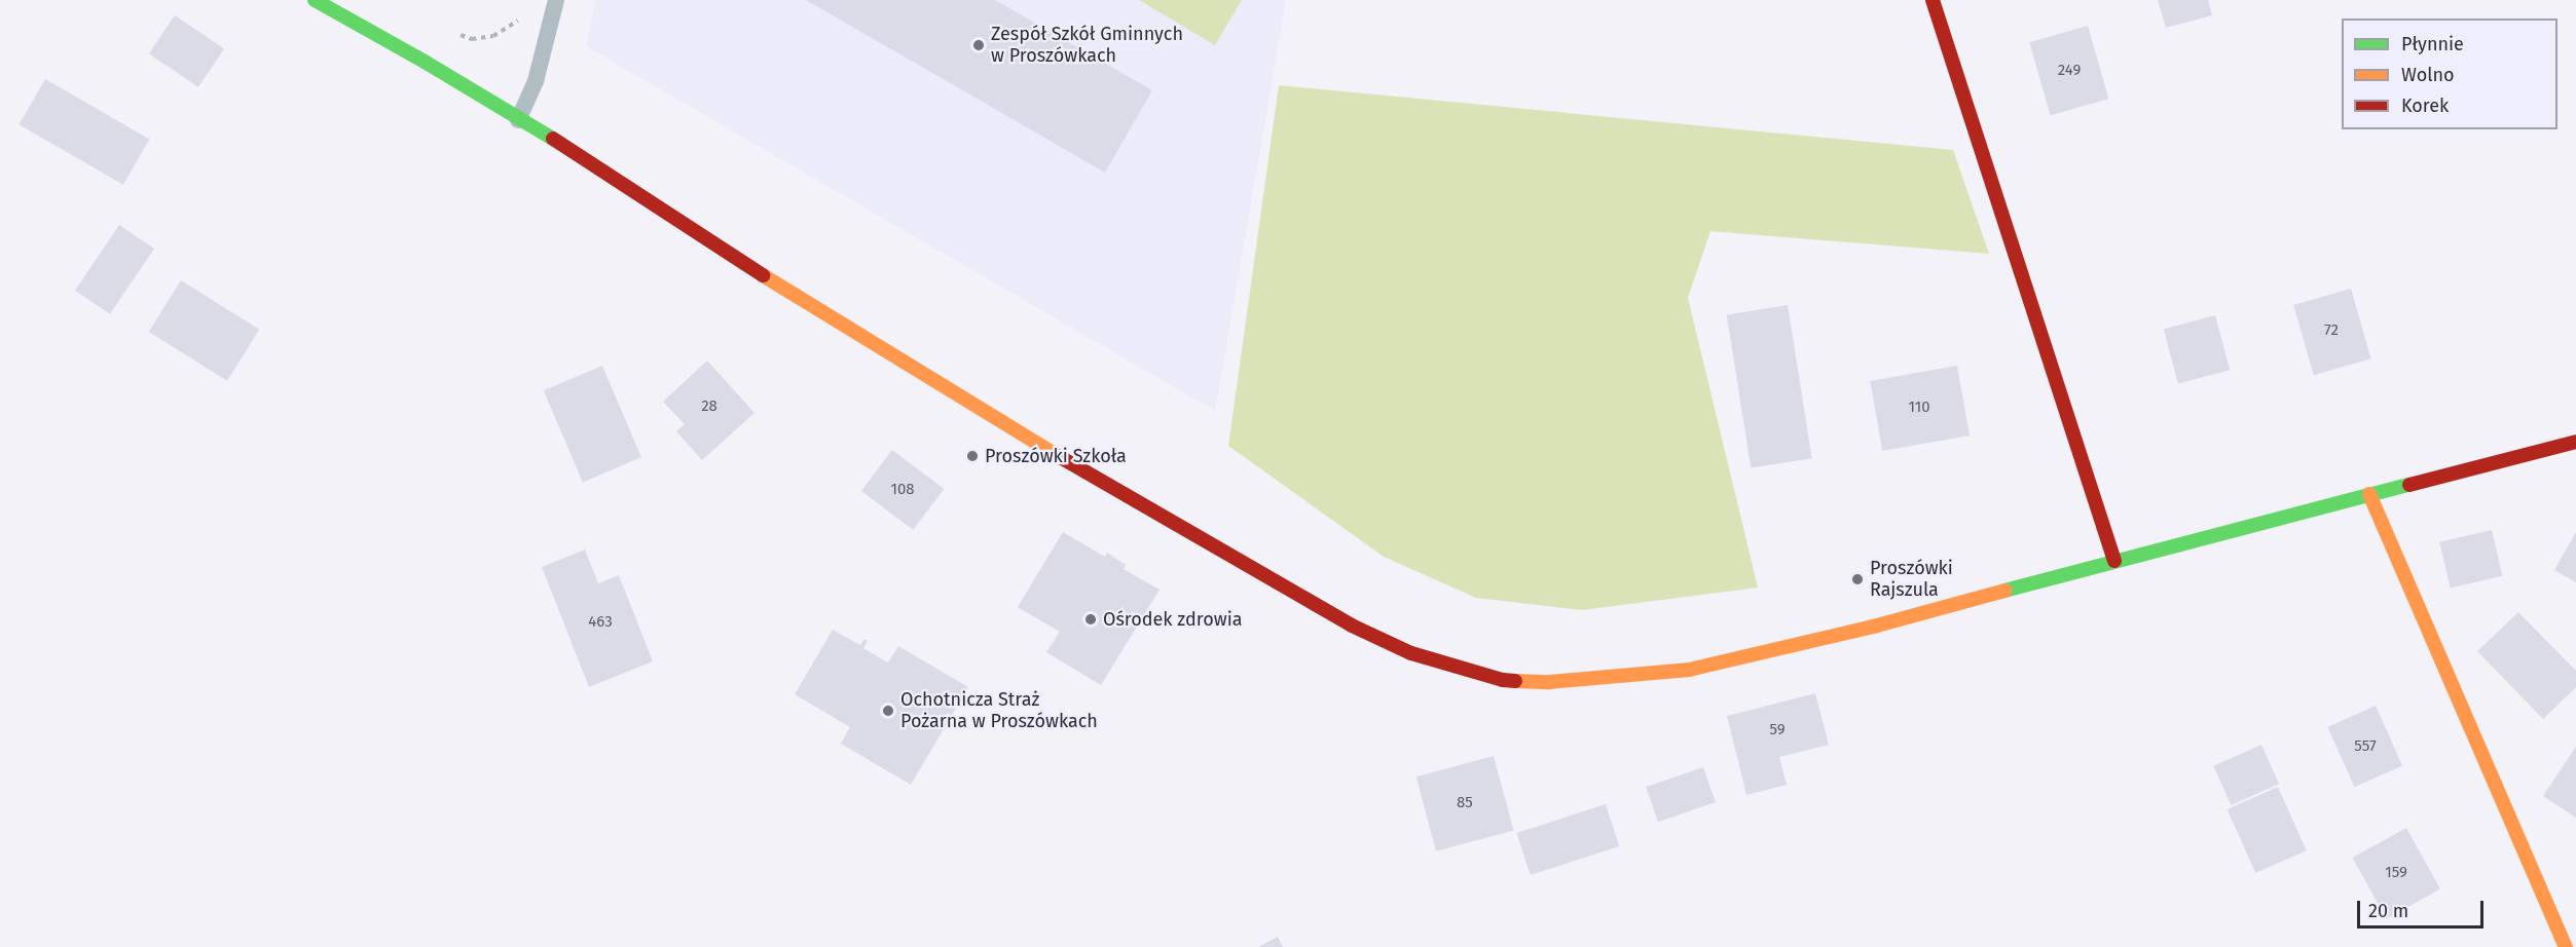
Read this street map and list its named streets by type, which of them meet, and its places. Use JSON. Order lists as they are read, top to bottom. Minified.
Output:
{"places":["Zespół Szkół Gminnych w Proszówkach","Proszówki Szkoła","Proszówki Rajszula","Ośrodek zdrowia","Ochotnicza Straż Pożarna w Proszówkach"],"house_numbers":["249","72","28","110","108","463","59","557","85","159"],"legend":["Płynnie","Wolno","Korek"],"scale_bar":"20 m"}
